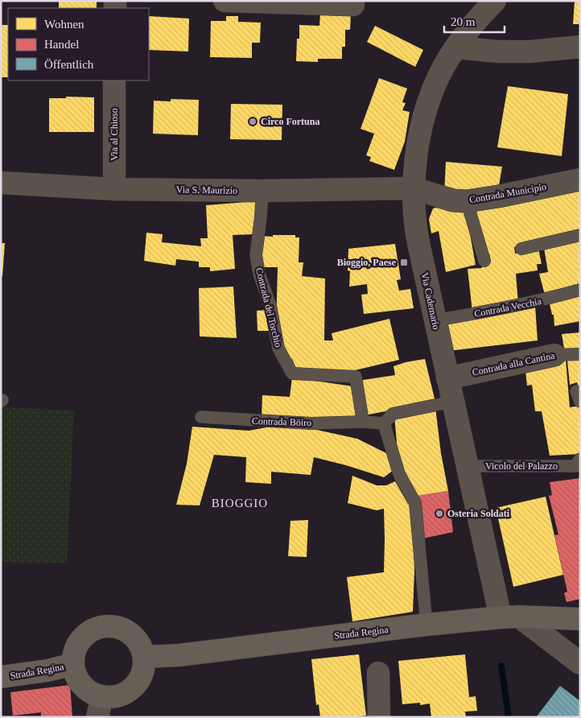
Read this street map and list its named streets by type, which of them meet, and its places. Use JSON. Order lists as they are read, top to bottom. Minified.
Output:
{"streets":{"main road":["Strada Regina"],"street":["Via al Chioso","Via S. Maurizio","Contrada Municipio","Via Cademario","Contrada alla Cantina"],"lane":["Contrada del Torchio","Contrada Vecchia","Contrada Böiro","Vicolo del Palazzo"]},"crossings":[["Via al Chioso","Via S. Maurizio"],["Via S. Maurizio","Contrada Municipio"],["Via S. Maurizio","Via Cademario"],["Via S. Maurizio","Contrada del Torchio"],["Contrada Municipio","Via Cademario"],["Via Cademario","Contrada Vecchia"],["Via Cademario","Contrada alla Cantina"],["Via Cademario","Vicolo del Palazzo"],["Via Cademario","Strada Regina"],["Contrada del Torchio","Contrada Böiro"]],"districts":["BIOGGIO"],"places":{"other":["Circo Fortuna","Osteria Soldati"],"transit":["Bioggio, Paese"]},"legend":["Wohnen","Handel","Öffentlich"],"scale_bar":"20 m"}
